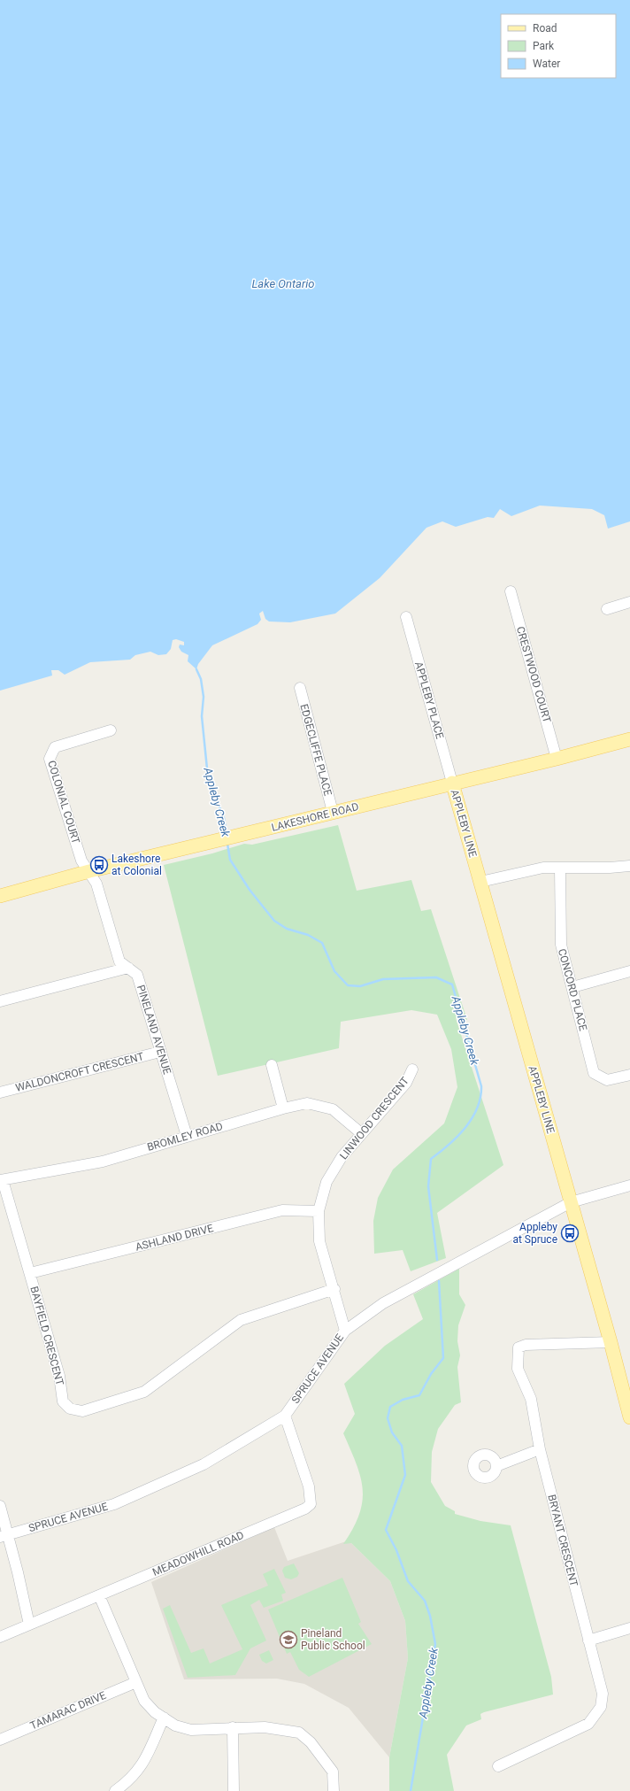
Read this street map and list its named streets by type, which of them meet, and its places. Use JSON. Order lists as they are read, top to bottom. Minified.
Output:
{"streets":{"main road":["LAKESHORE ROAD","APPLEBY LINE"],"street":["CRESTWOOD COURT","APPLEBY PLACE","EDGECLIFFE PLACE","COLONIAL COURT","CONCORD PLACE","PINELAND AVENUE","WALDONCROFT CRESCENT","LINWOOD CRESCENT","BROMLEY ROAD","ASHLAND DRIVE","BAYFIELD CRESCENT","SPRUCE AVENUE","BRYANT CRESCENT","MEADOWHILL ROAD","TAMARAC DRIVE"]},"crossings":[["CRESTWOOD COURT","LAKESHORE ROAD"],["APPLEBY PLACE","LAKESHORE ROAD"],["APPLEBY PLACE","APPLEBY LINE"],["EDGECLIFFE PLACE","LAKESHORE ROAD"],["COLONIAL COURT","LAKESHORE ROAD"],["COLONIAL COURT","PINELAND AVENUE"],["LAKESHORE ROAD","APPLEBY LINE"],["LAKESHORE ROAD","PINELAND AVENUE"],["APPLEBY LINE","SPRUCE AVENUE"],["APPLEBY LINE","BRYANT CRESCENT"],["PINELAND AVENUE","WALDONCROFT CRESCENT"],["PINELAND AVENUE","BROMLEY ROAD"],["LINWOOD CRESCENT","BROMLEY ROAD"],["LINWOOD CRESCENT","ASHLAND DRIVE"],["LINWOOD CRESCENT","BAYFIELD CRESCENT"],["LINWOOD CRESCENT","SPRUCE AVENUE"],["BROMLEY ROAD","BAYFIELD CRESCENT"],["ASHLAND DRIVE","BAYFIELD CRESCENT"],["SPRUCE AVENUE","MEADOWHILL ROAD"]],"water":["Lake Ontario","Appleby Creek"],"places":{"bus stop":["Lakeshore at Colonial","Appleby at Spruce"],"school or university":["Pineland Public School"]},"legend":["Road","Park","Water"]}
